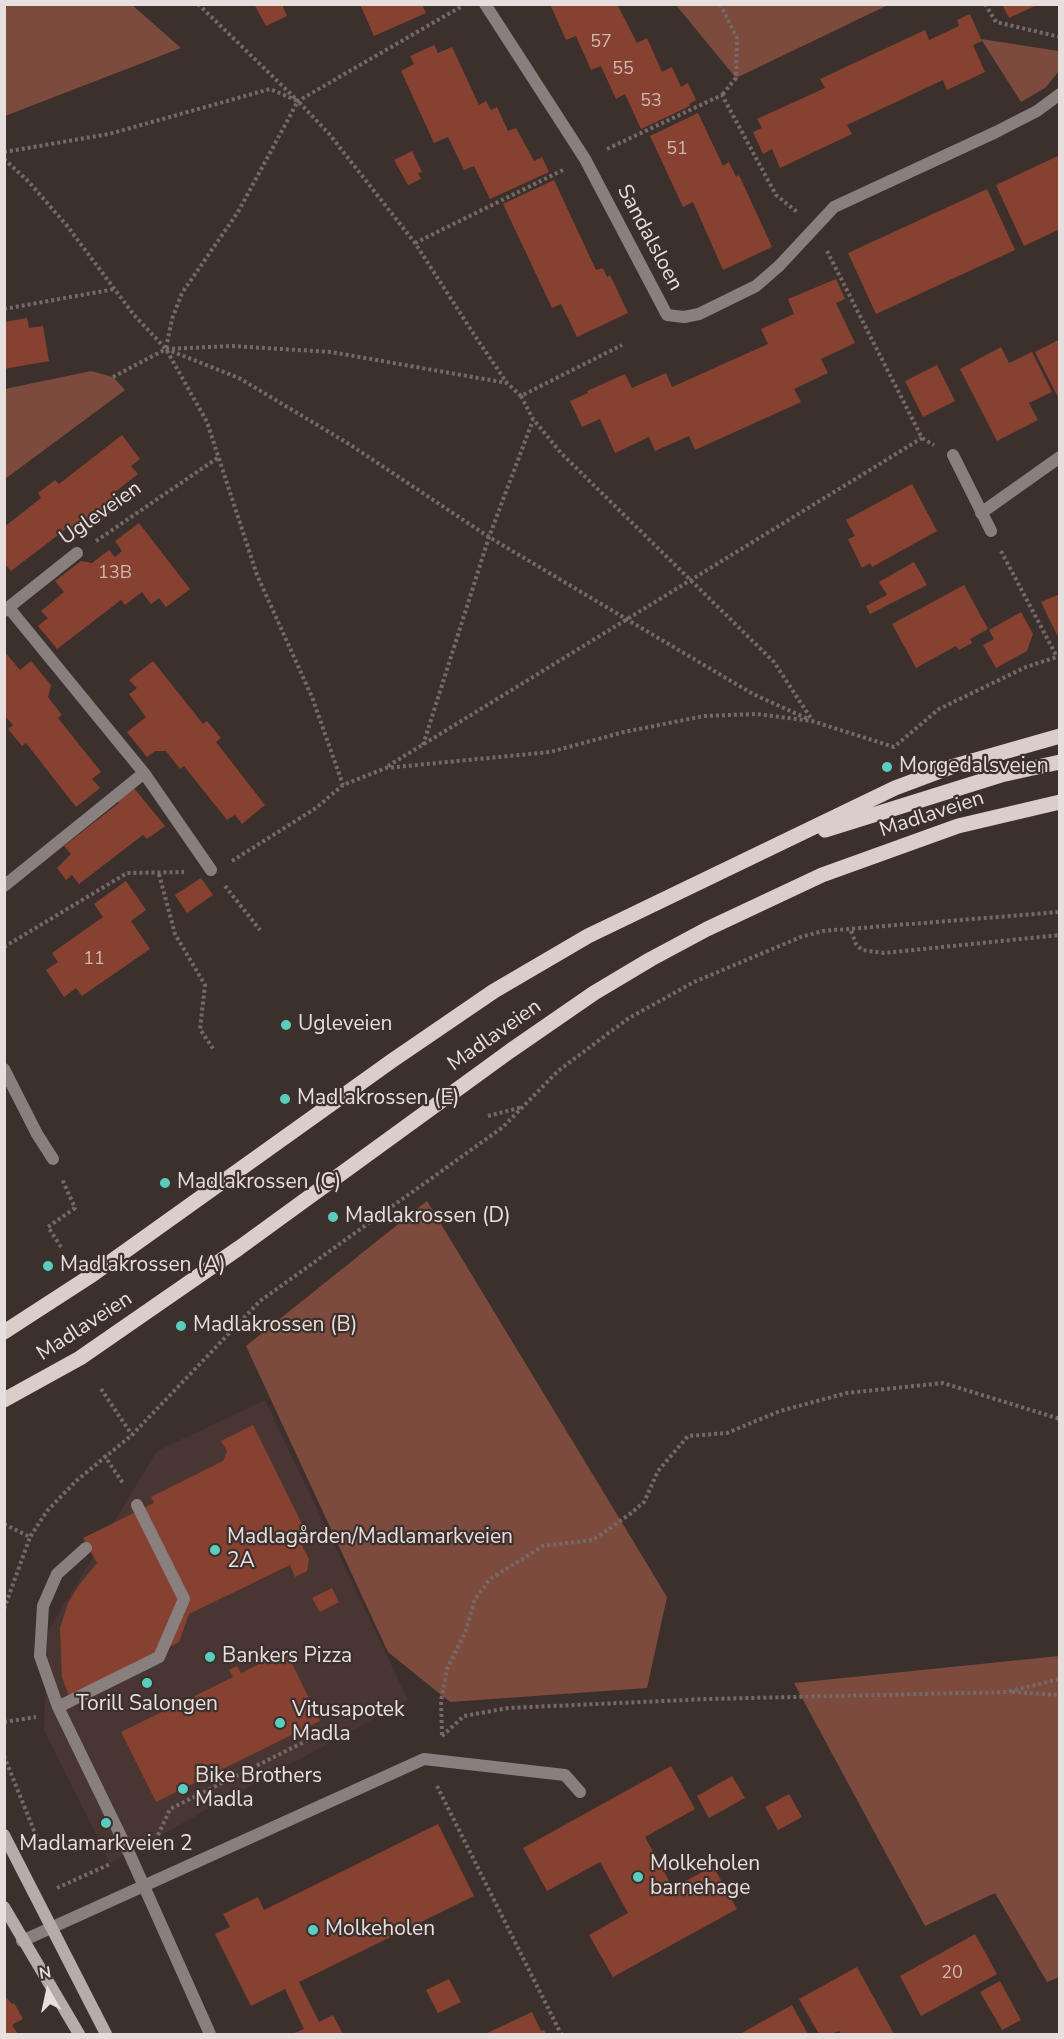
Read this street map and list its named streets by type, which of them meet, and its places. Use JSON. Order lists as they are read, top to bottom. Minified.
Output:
{"streets":{"main road":["Madlaveien"],"street":["Sandalsloen","Ugleveien"]},"places":["Morgedalsveien","Ugleveien","Madlakrossen (E)","Madlakrossen (C)","Madlakrossen (D)","Madlakrossen (A)","Madlakrossen (B)","Madlagården/Madlamarkveien 2A","Bankers Pizza","Torill Salongen","Vitusapotek Madla","Bike Brothers Madla","Madlamarkveien 2","Molkeholen barnehage","Molkeholen"],"house_numbers":["57","55","53","51","13B","11","20"],"north":"top"}
